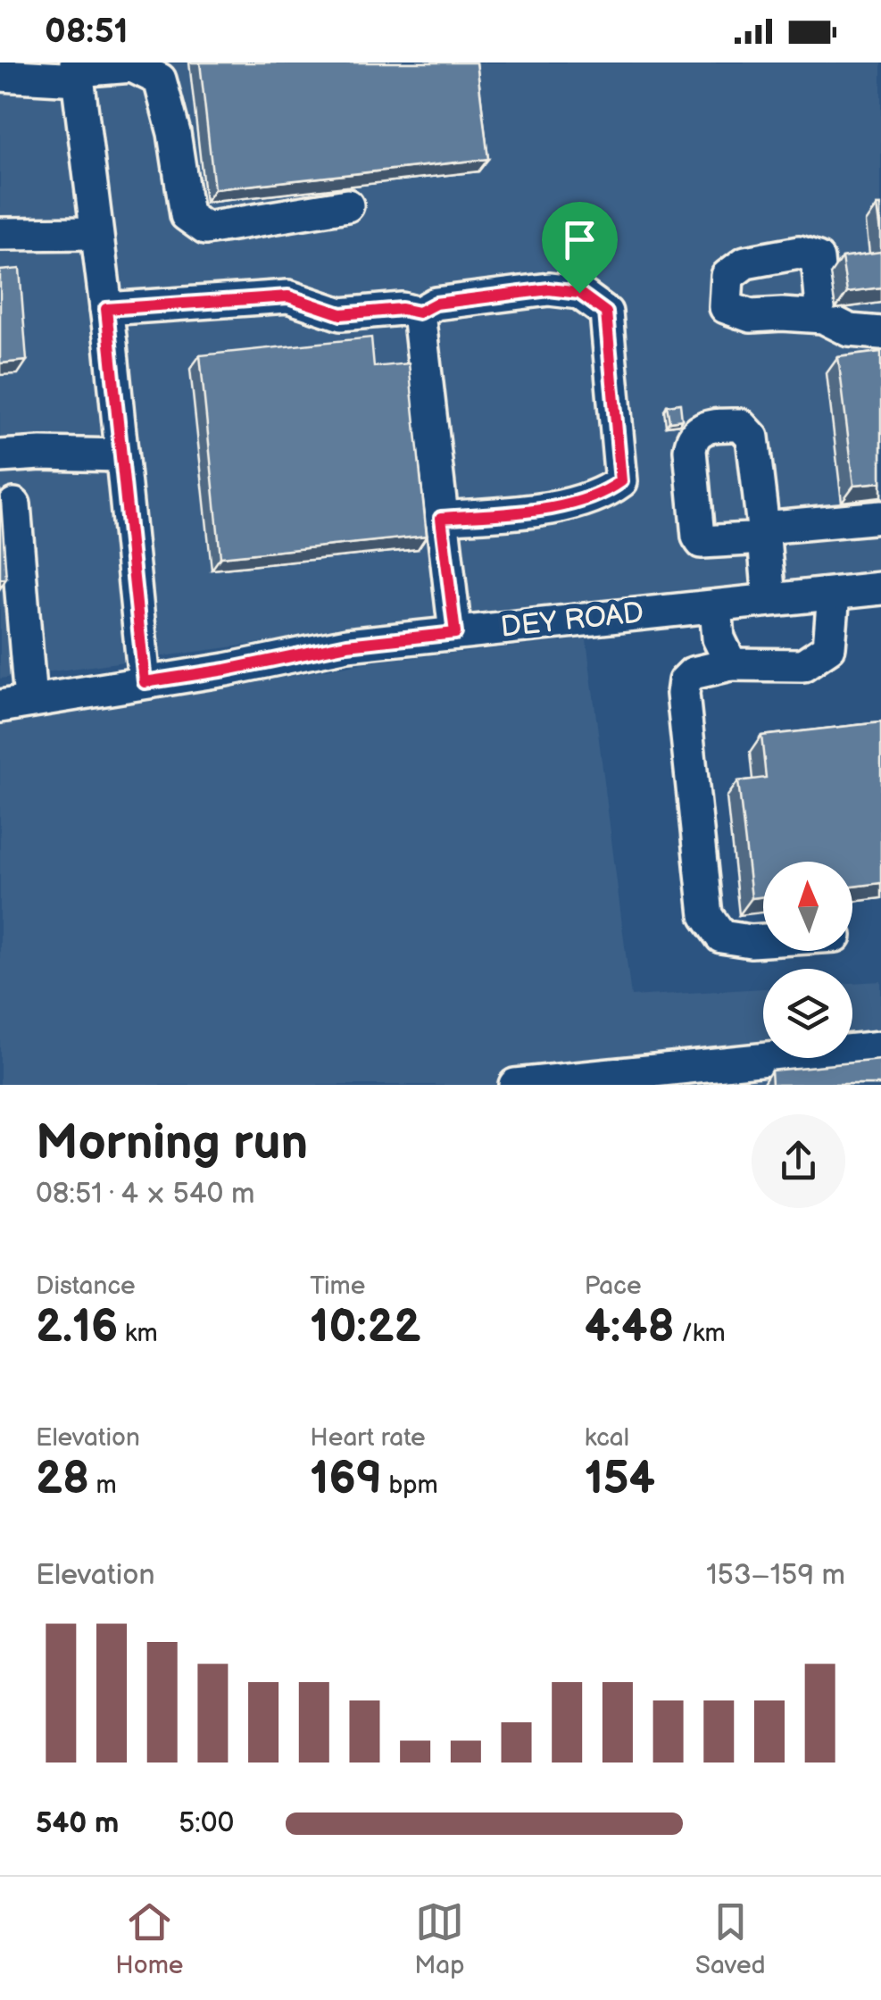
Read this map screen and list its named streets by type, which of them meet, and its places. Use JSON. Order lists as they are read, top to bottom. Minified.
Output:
{"streets":{"street":["DEY ROAD"]},"north":"top","page":{"status":"08:51","heading":["Morning run","08:51 · 4 × 540 m"],"stats":[["Distance","2.16 km"],["Time","10:22"],["Pace","4:48 /km"],["Elevation","28 m"],["Heart rate","169 bpm"],["kcal","154"]],"chart":["Elevation","153–159 m"],"list":[{"name":"540 m","note":"5:00"}],"tabs":["Home","Map","Saved"]}}
